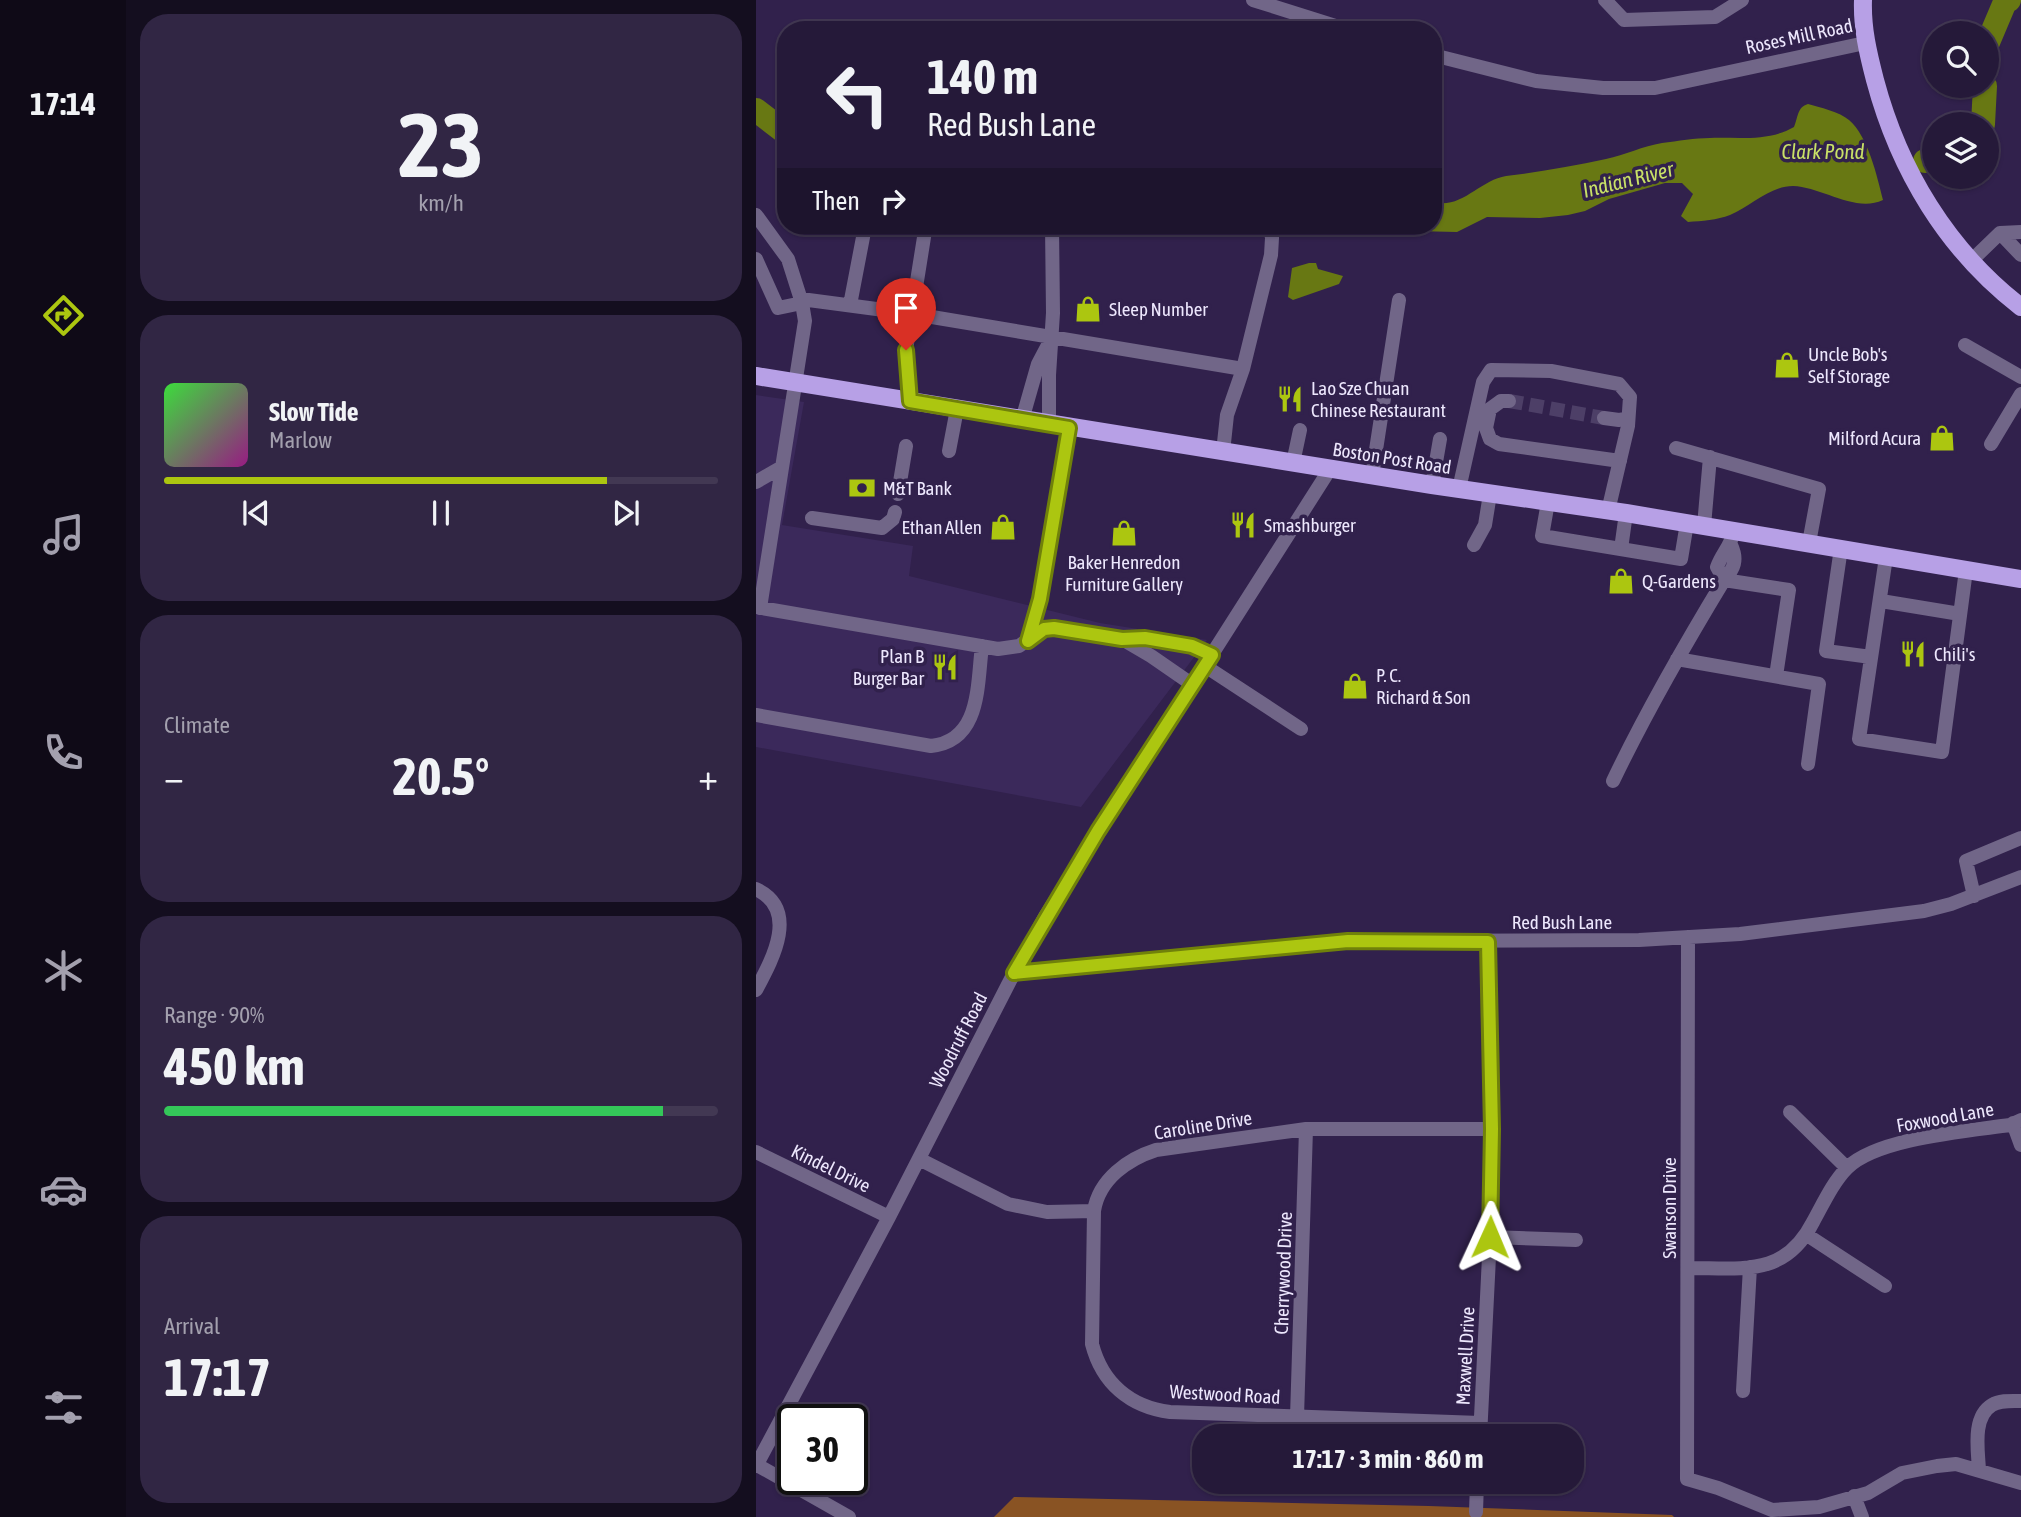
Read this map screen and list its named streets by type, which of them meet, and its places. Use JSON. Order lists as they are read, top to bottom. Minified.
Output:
{"streets":{"main road":["Roses Mill Road","Boston Post Road"],"street":["Red Bush Lane","Woodruff Road","Foxwood Lane","Caroline Drive","Kindel Drive","Swanson Drive","Cherrywood Drive","Maxwell Drive","Westwood Road"]},"crossings":[["Boston Post Road","Woodruff Road"],["Red Bush Lane","Woodruff Road"],["Red Bush Lane","Swanson Drive"],["Red Bush Lane","Maxwell Drive"],["Woodruff Road","Kindel Drive"],["Foxwood Lane","Swanson Drive"],["Caroline Drive","Cherrywood Drive"],["Caroline Drive","Maxwell Drive"],["Caroline Drive","Westwood Road"],["Cherrywood Drive","Westwood Road"]],"water":["Clark Pond","Indian River"],"places":{"shop":["Sleep Number","Uncle Bob's Self Storage","Milford Acura","Ethan Allen","Baker Henredon Furniture Gallery","Q-Gardens","P. C. Richard & Son"],"restaurant":["Lao Sze Chuan Chinese Restaurant","Smashburger","Chili's","Plan B Burger Bar"],"bank":["M&T Bank"]},"page":{"tabs":"17:14","tile":[["23","km/h"],"Climate",["Range · 90%","450 km"],["Arrival","17:17"]],"turn":["140 m","Red Bush Lane"],"then":"Then","song":["Slow Tide","Marlow"],"heat":["−","20.5°","+"],"limit":"30","trip":"17:17 · 3 min · 860 m"}}
